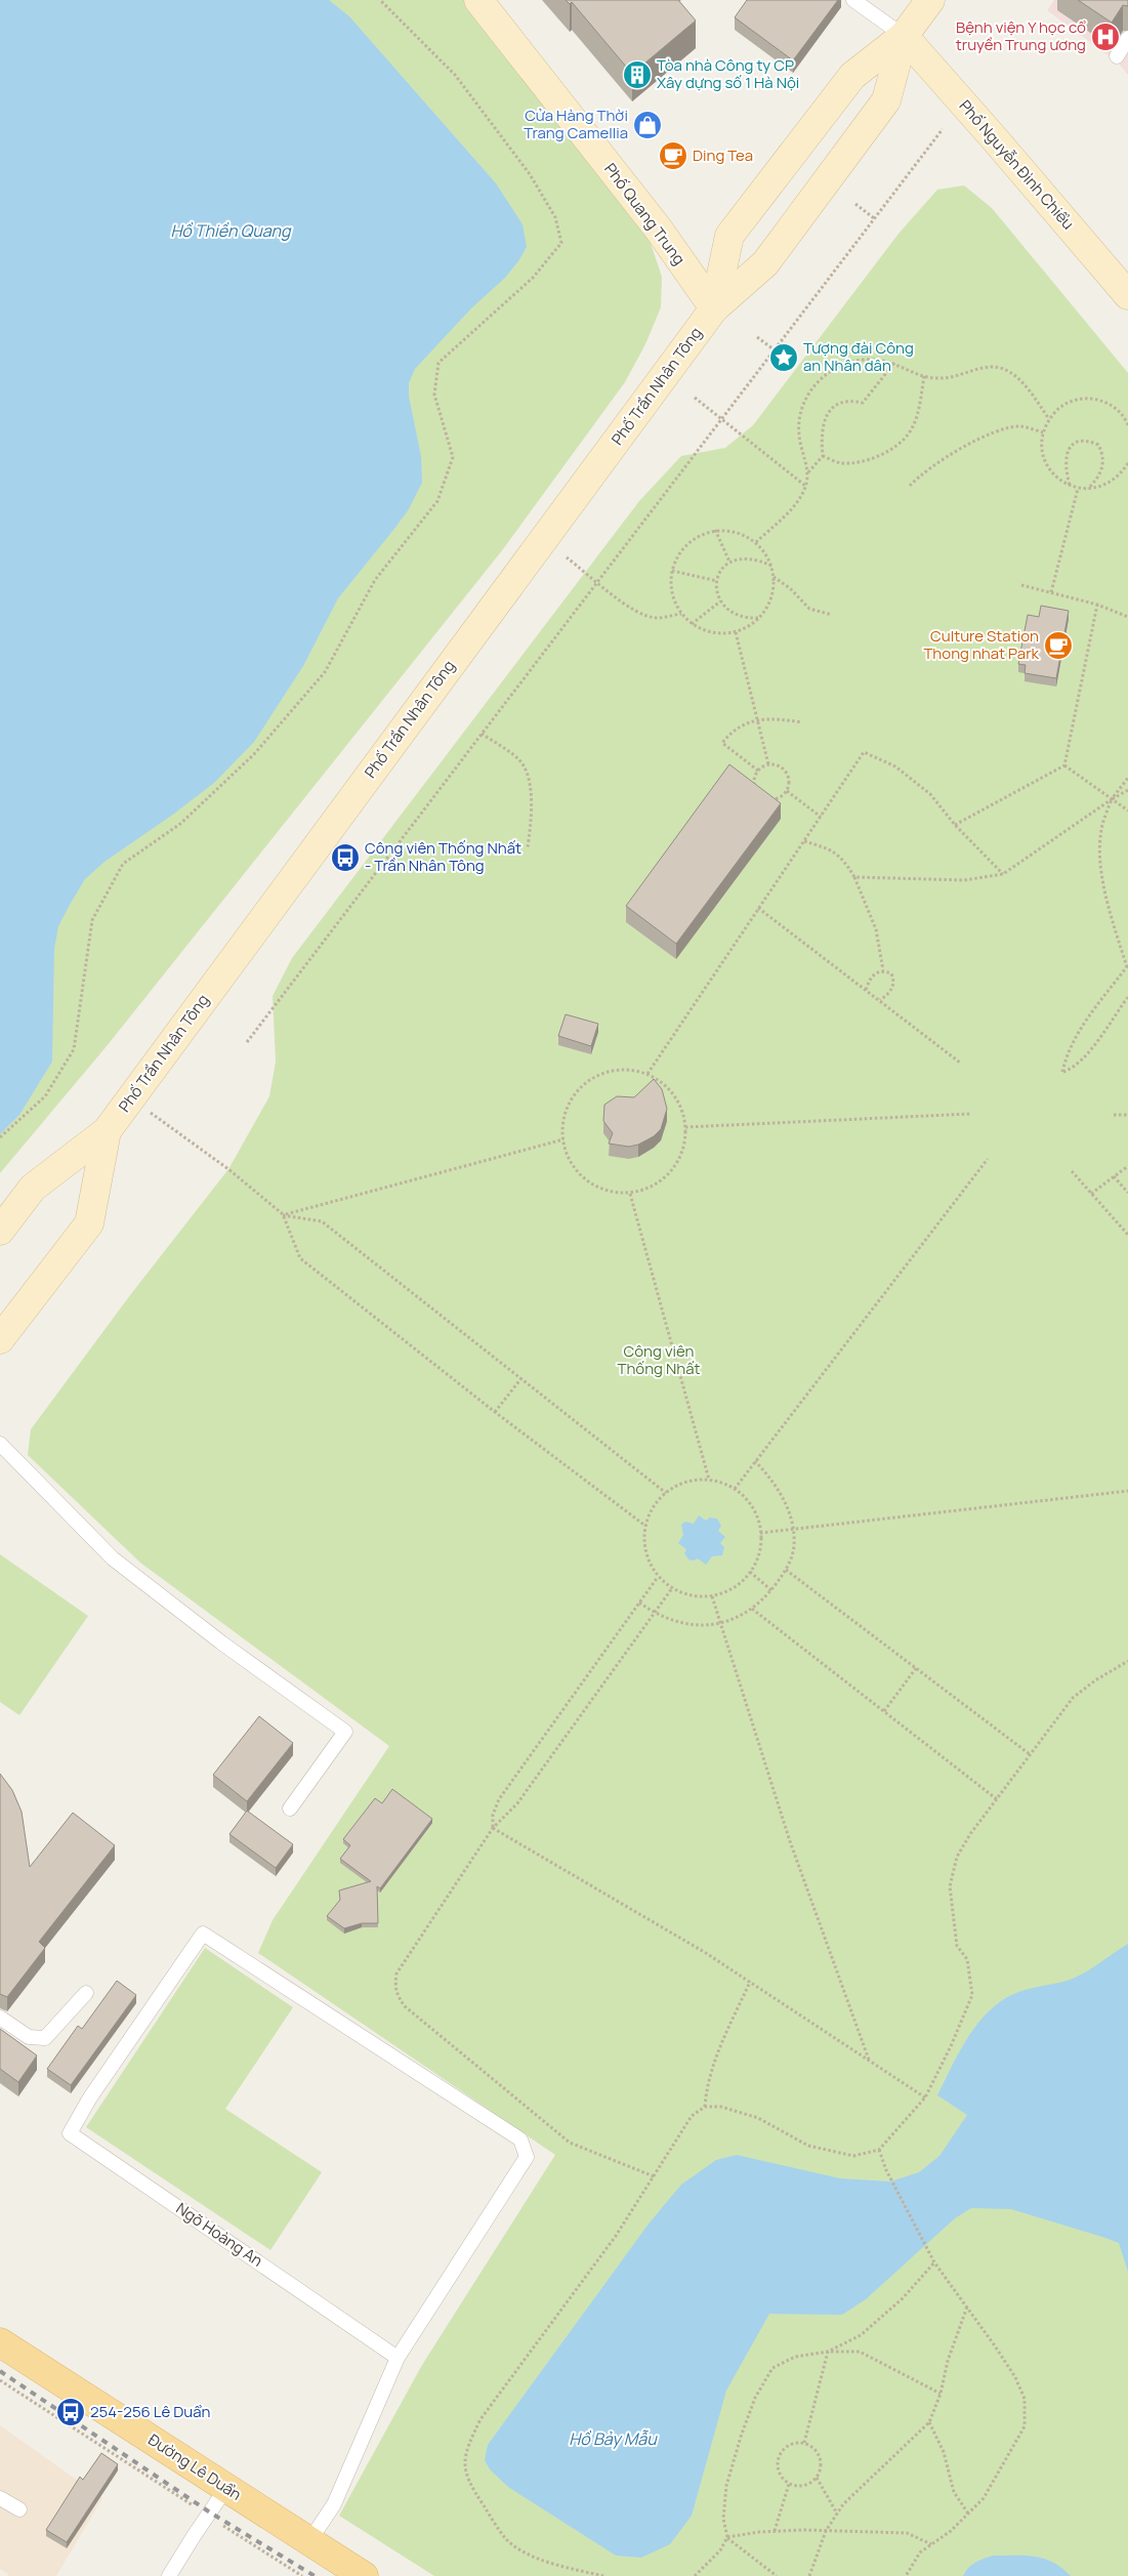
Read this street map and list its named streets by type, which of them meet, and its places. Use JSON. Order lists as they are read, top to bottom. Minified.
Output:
{"streets":{"main road":["Đường Lê Duẩn"],"street":["Phố Nguyễn Đình Chiểu","Phố Quang Trung","Phố Trần Nhân Tông"],"lane":["Ngõ Hoàng An"]},"crossings":[["Phố Nguyễn Đình Chiểu","Phố Trần Nhân Tông"],["Phố Quang Trung","Phố Trần Nhân Tông"]],"water":["Hồ Thiền Quang","Hồ Bảy Mẫu"],"parks":["Công viên Thống Nhất"],"places":{"hospital":["Bệnh viện Y học cổ truyền Trung ương"],"building":["Tòa nhà Công ty CP Xây dựng số 1 Hà Nội"],"shop":["Cửa Hàng Thời Trang Camellia"],"cafe":["Ding Tea","Culture Station Thong nhat Park"],"place":["Tượng đài Công an Nhân dân"],"bus stop":["Công viên Thống Nhất - Trần Nhân Tông","254-256 Lê Duẩn"]}}
